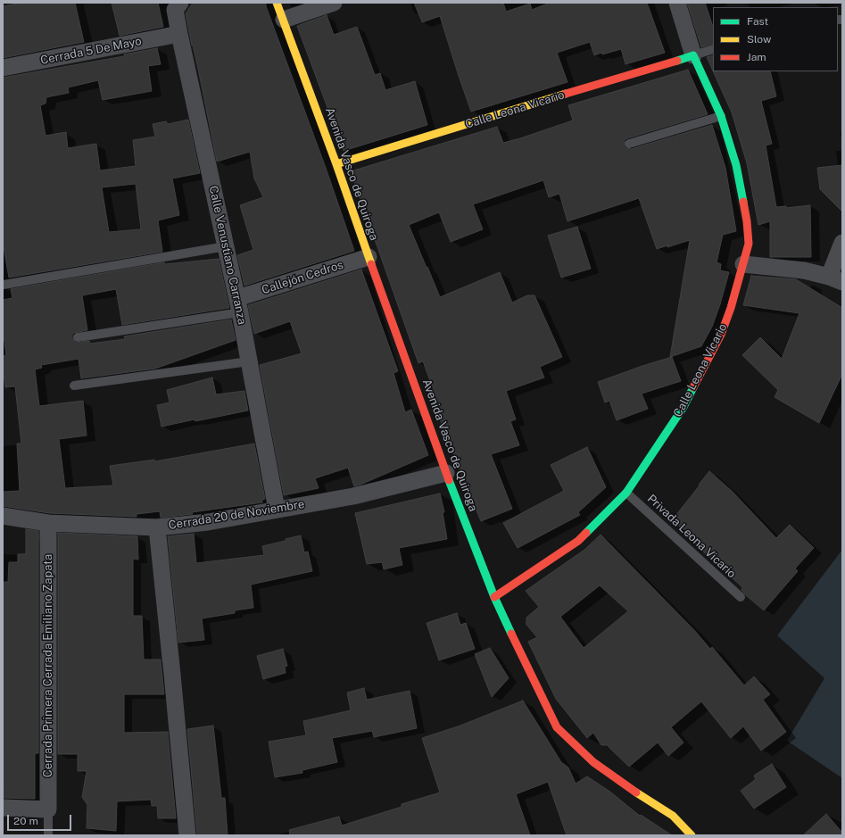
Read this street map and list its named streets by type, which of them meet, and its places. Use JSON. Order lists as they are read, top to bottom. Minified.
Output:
{"streets":{"street":["Cerrada 5 De Mayo","Calle Leona Vicario","Avenida Vasco de Quiroga","Calle Venustiano Carranza","Callejón Cedros","Cerrada 20 de Noviembre","Cerrada Primera Cerrada Emiliano Zapata"],"lane":["Privada Leona Vicario"]},"crossings":[["Cerrada 5 De Mayo","Calle Venustiano Carranza"],["Calle Leona Vicario","Avenida Vasco de Quiroga"],["Calle Leona Vicario","Privada Leona Vicario"],["Avenida Vasco de Quiroga","Callejón Cedros"],["Avenida Vasco de Quiroga","Cerrada 20 de Noviembre"],["Calle Venustiano Carranza","Callejón Cedros"],["Calle Venustiano Carranza","Cerrada 20 de Noviembre"],["Cerrada 20 de Noviembre","Cerrada Primera Cerrada Emiliano Zapata"]],"legend":["Fast","Slow","Jam"],"scale_bar":"20 m"}
